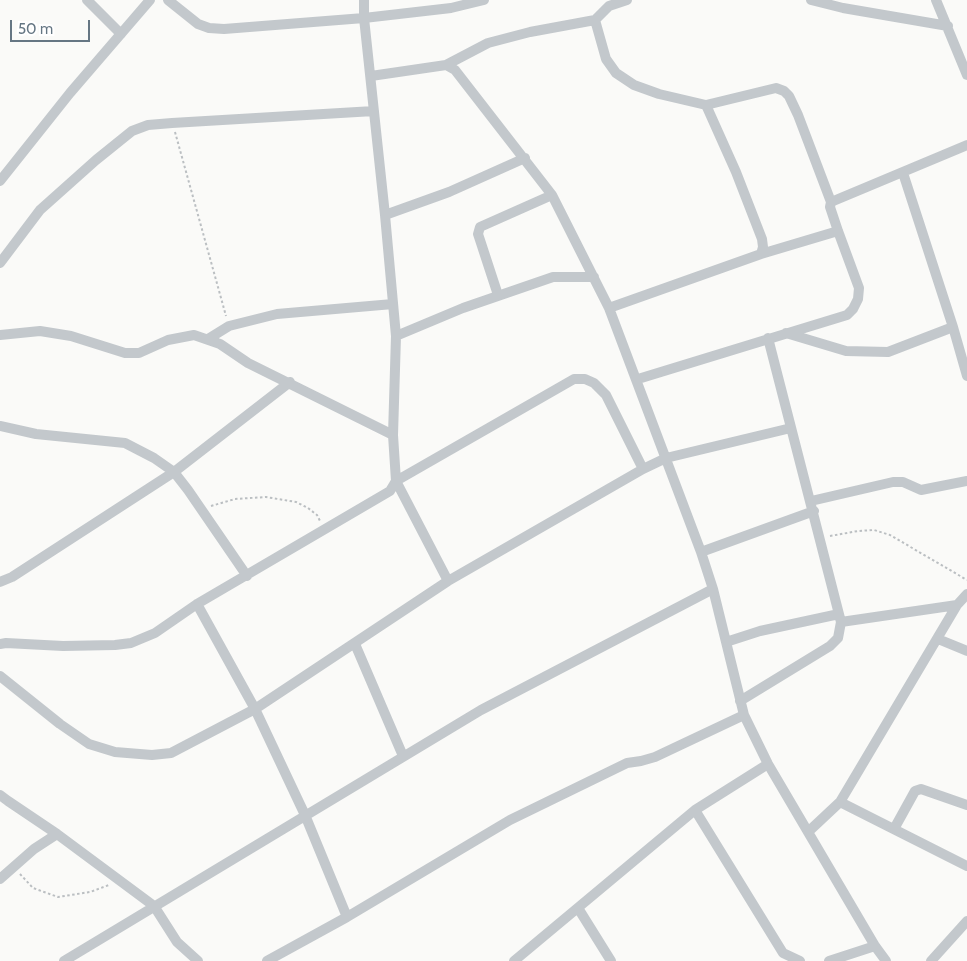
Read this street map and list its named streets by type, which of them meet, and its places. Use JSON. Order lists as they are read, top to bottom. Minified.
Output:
{"scale_bar":"50 m"}
